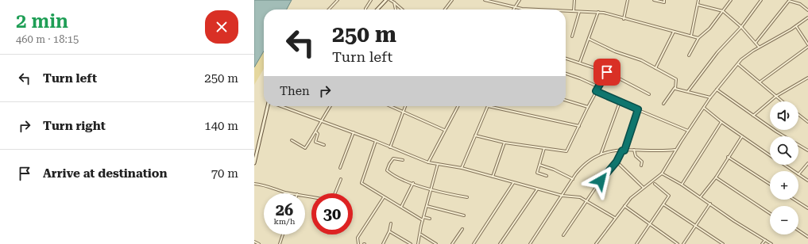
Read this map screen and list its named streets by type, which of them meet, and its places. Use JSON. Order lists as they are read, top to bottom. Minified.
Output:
{"page":{"heading":["2 min","460 m · 18:15"],"turn":["250 m","Turn left"],"list":[{"name":"Turn left","value":"250 m"},{"name":"Turn right","value":"140 m"},{"name":"Arrive at destination","value":"70 m"}],"then":"Then","map_buttons":["+","−"],"speed":"26 km/h","limit":"30"}}
